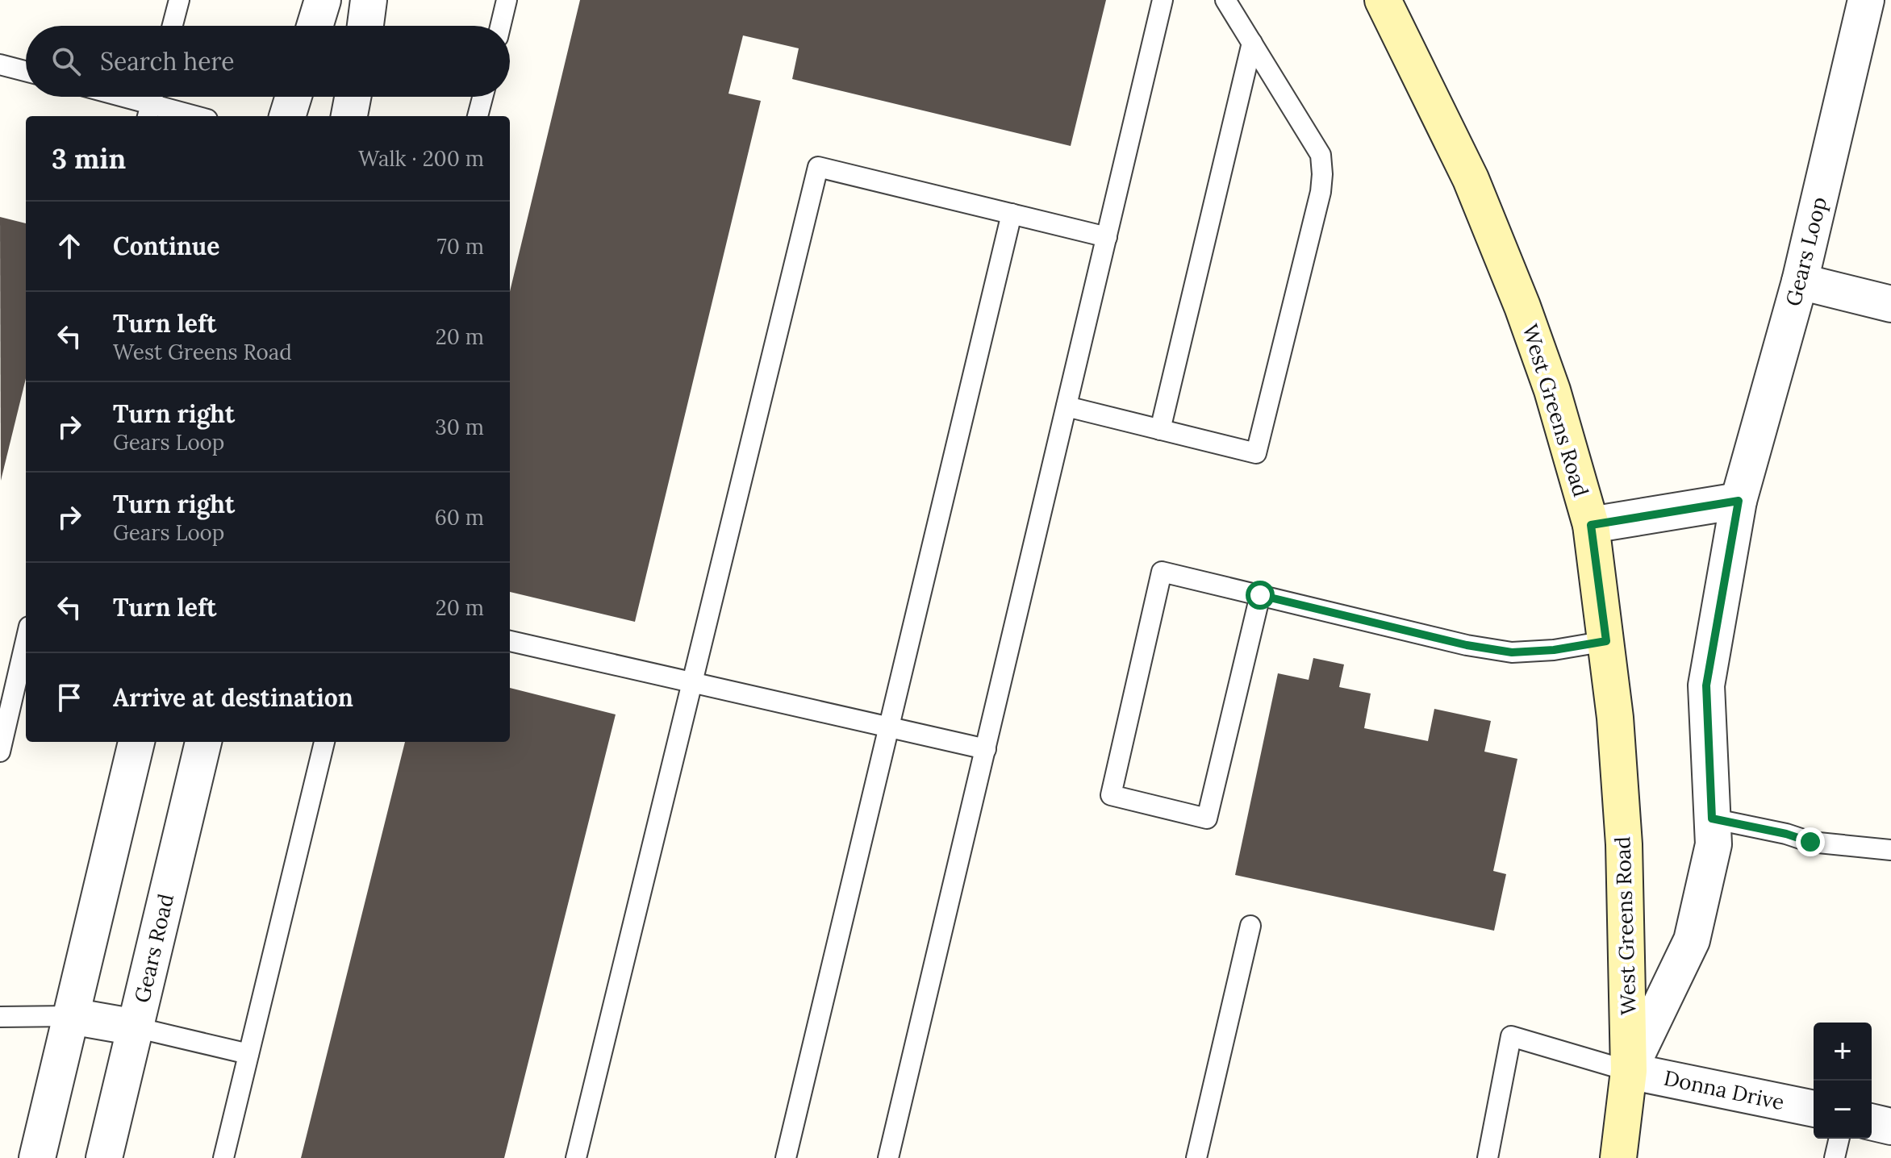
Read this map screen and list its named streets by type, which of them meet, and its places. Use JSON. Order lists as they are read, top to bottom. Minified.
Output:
{"streets":{"main road":["West Greens Road"],"street":["Gears Loop","Gears Road","Donna Drive"]},"crossings":[["Gears Loop","West Greens Road"],["Gears Loop","Donna Drive"],["West Greens Road","Donna Drive"]],"page":{"search":"Search here","heading":["3 min","Walk · 200 m"],"list":[["Continue","70 m"],["Turn left","West Greens Road","20 m"],["Turn right","Gears Loop","30 m"],["Turn right","Gears Loop","60 m"],["Turn left","20 m"],"Arrive at destination"],"map_buttons":["+","−"]}}
